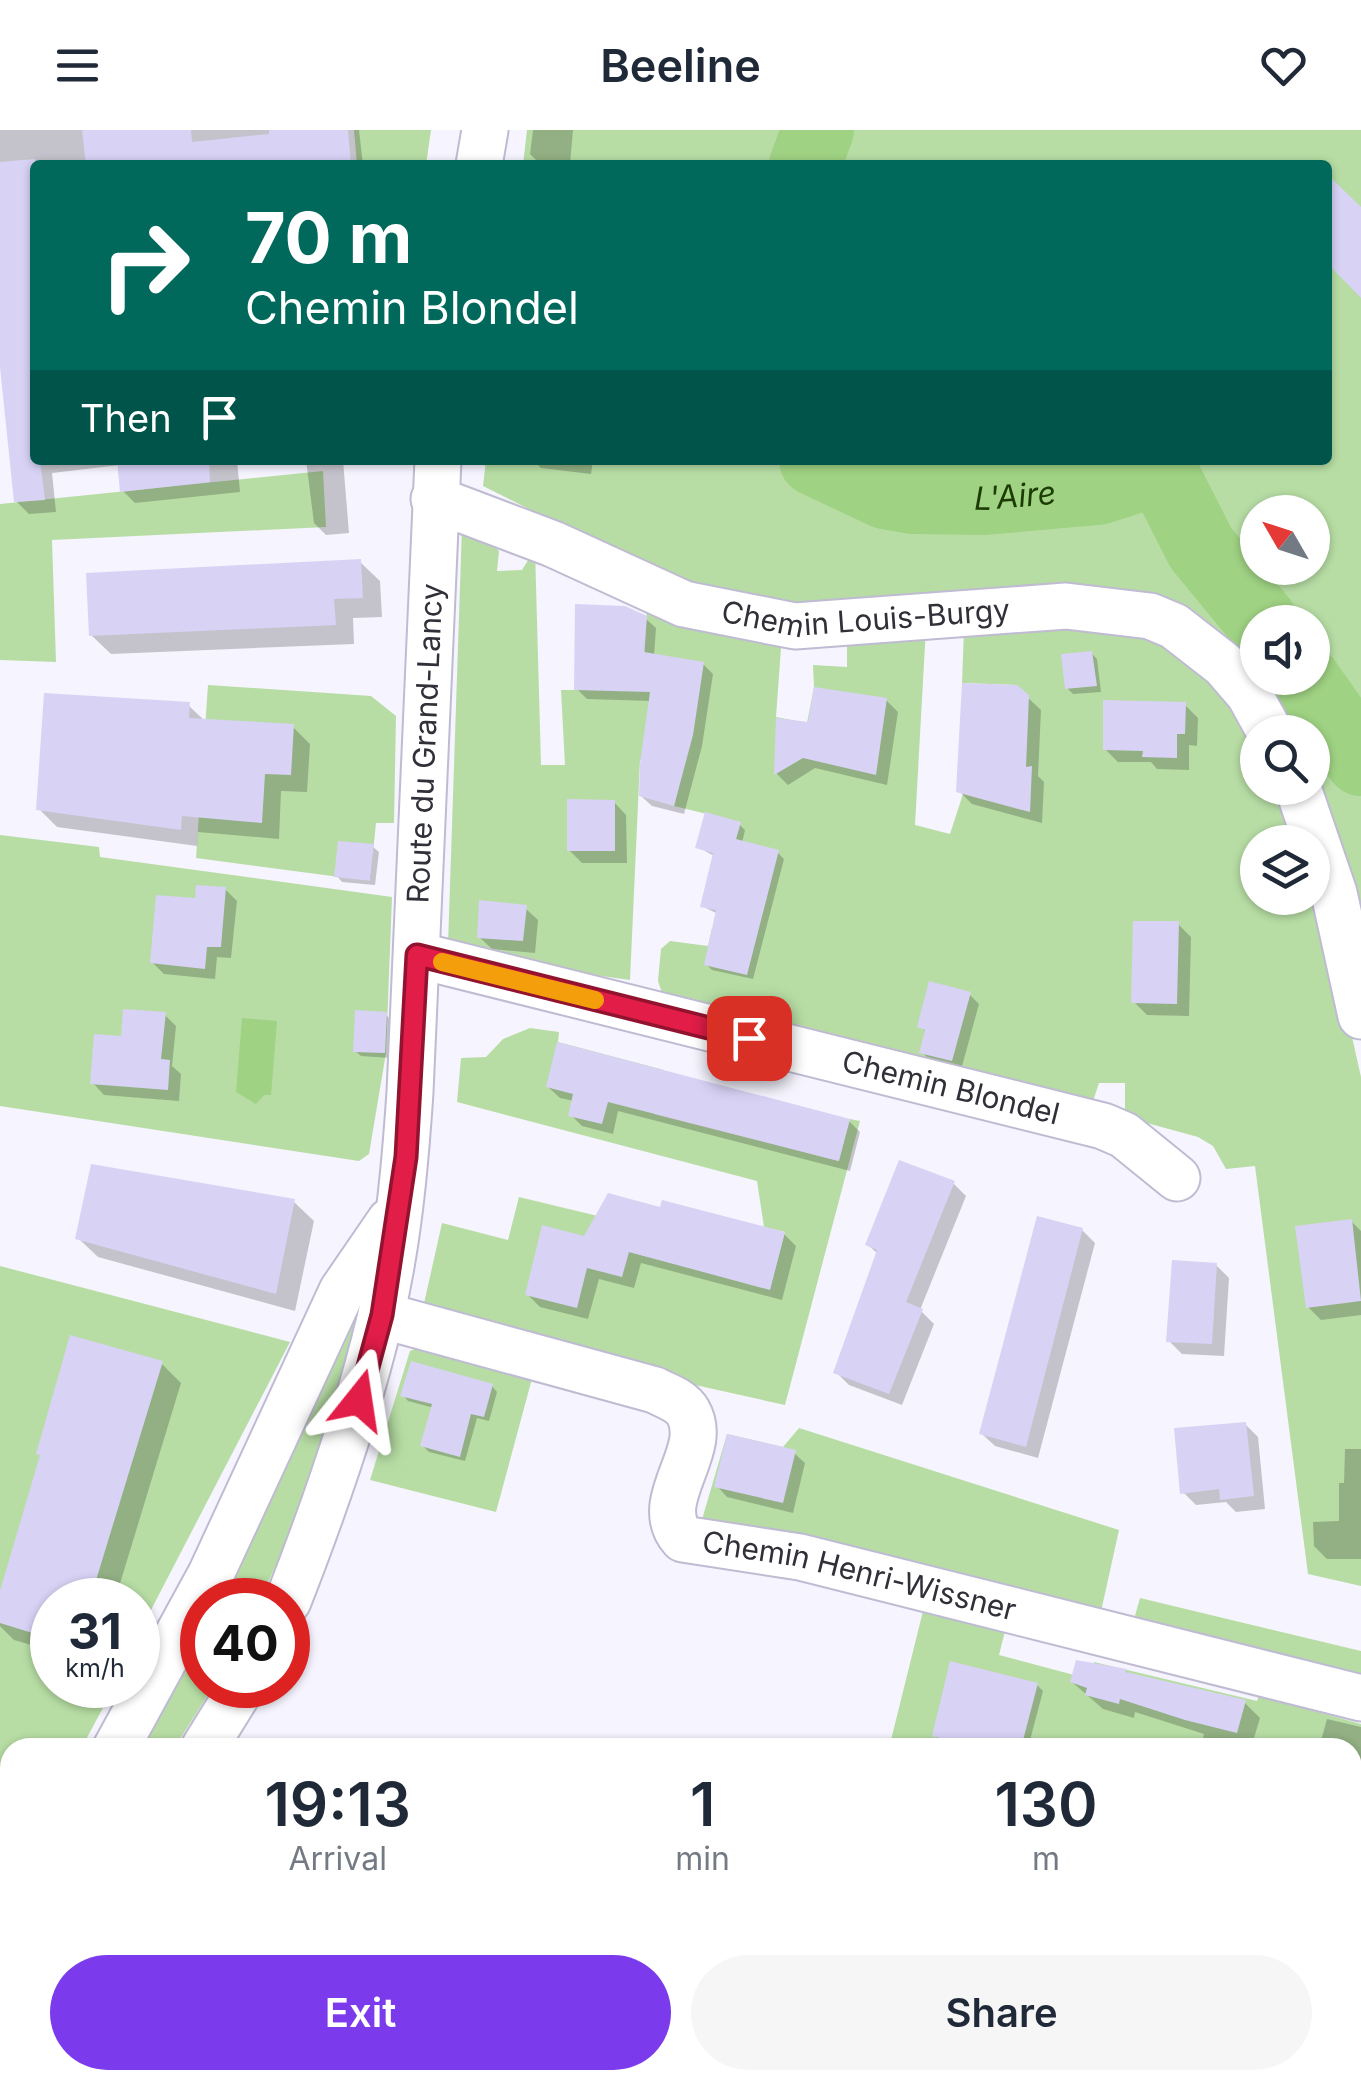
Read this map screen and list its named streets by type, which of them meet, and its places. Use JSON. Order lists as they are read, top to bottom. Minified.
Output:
{"streets":{"street":["Chemin Louis-Burgy","Route du Grand-Lancy","Chemin Blondel","Chemin Henri-Wissner"]},"crossings":[["Chemin Louis-Burgy","Route du Grand-Lancy"],["Route du Grand-Lancy","Chemin Blondel"],["Route du Grand-Lancy","Chemin Henri-Wissner"]],"water":["L'Aire"],"north":"top left","page":{"header":"Beeline","turn":["70 m","Chemin Blondel"],"then":"Then","speed":"31 km/h","limit":"40","eta":["19:13","Arrival","1","min","130","m"],"buttons":["Exit","Share"]}}
